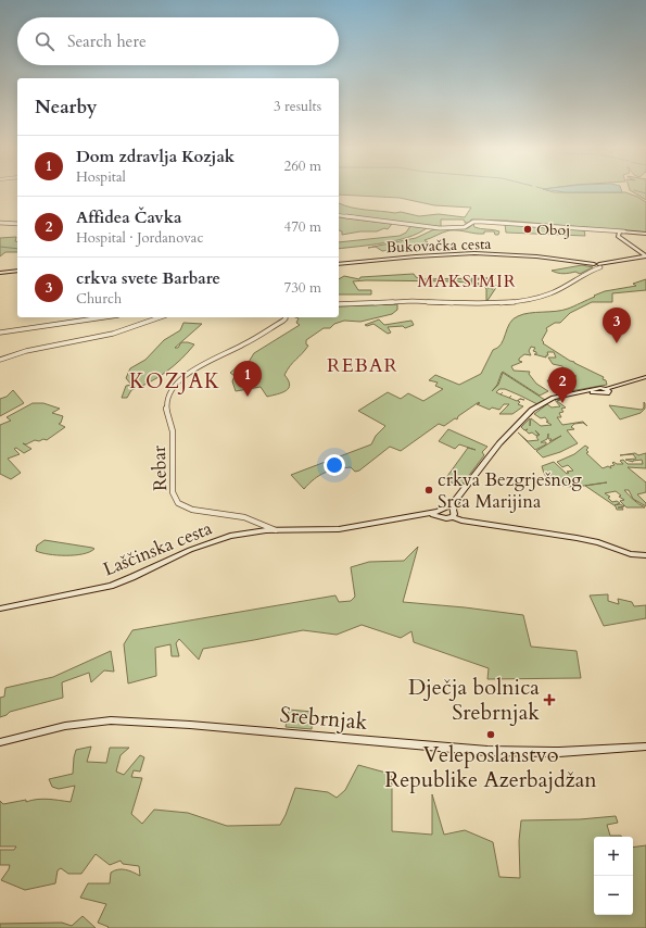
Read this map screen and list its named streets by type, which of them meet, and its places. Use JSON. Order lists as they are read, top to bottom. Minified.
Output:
{"streets":{"main road":["Bukovačka cesta","Laščinska cesta","Srebrnjak"],"street":["Rebar"]},"crossings":[["Rebar","Laščinska cesta"]],"districts":["MAKSIMIR","REBAR","KOZJAK"],"places":{"other":["Oboj","crkva Bezgrješnog Srca Marijina","Veleposlanstvo Republike Azerbajdžan"],"health":["Dječja bolnica Srebrnjak"]},"page":{"search":"Search here","heading":["Nearby","3 results"],"list":[{"mark":"1","name":"Dom zdravlja Kozjak","note":"Hospital","value":"260 m"},{"mark":"2","name":"Affidea Čavka","note":"Hospital · Jordanovac","value":"470 m"},{"mark":"3","name":"crkva svete Barbare","note":"Church","value":"730 m"}],"pins":["3","1","2"],"map_buttons":["+","−"]}}
